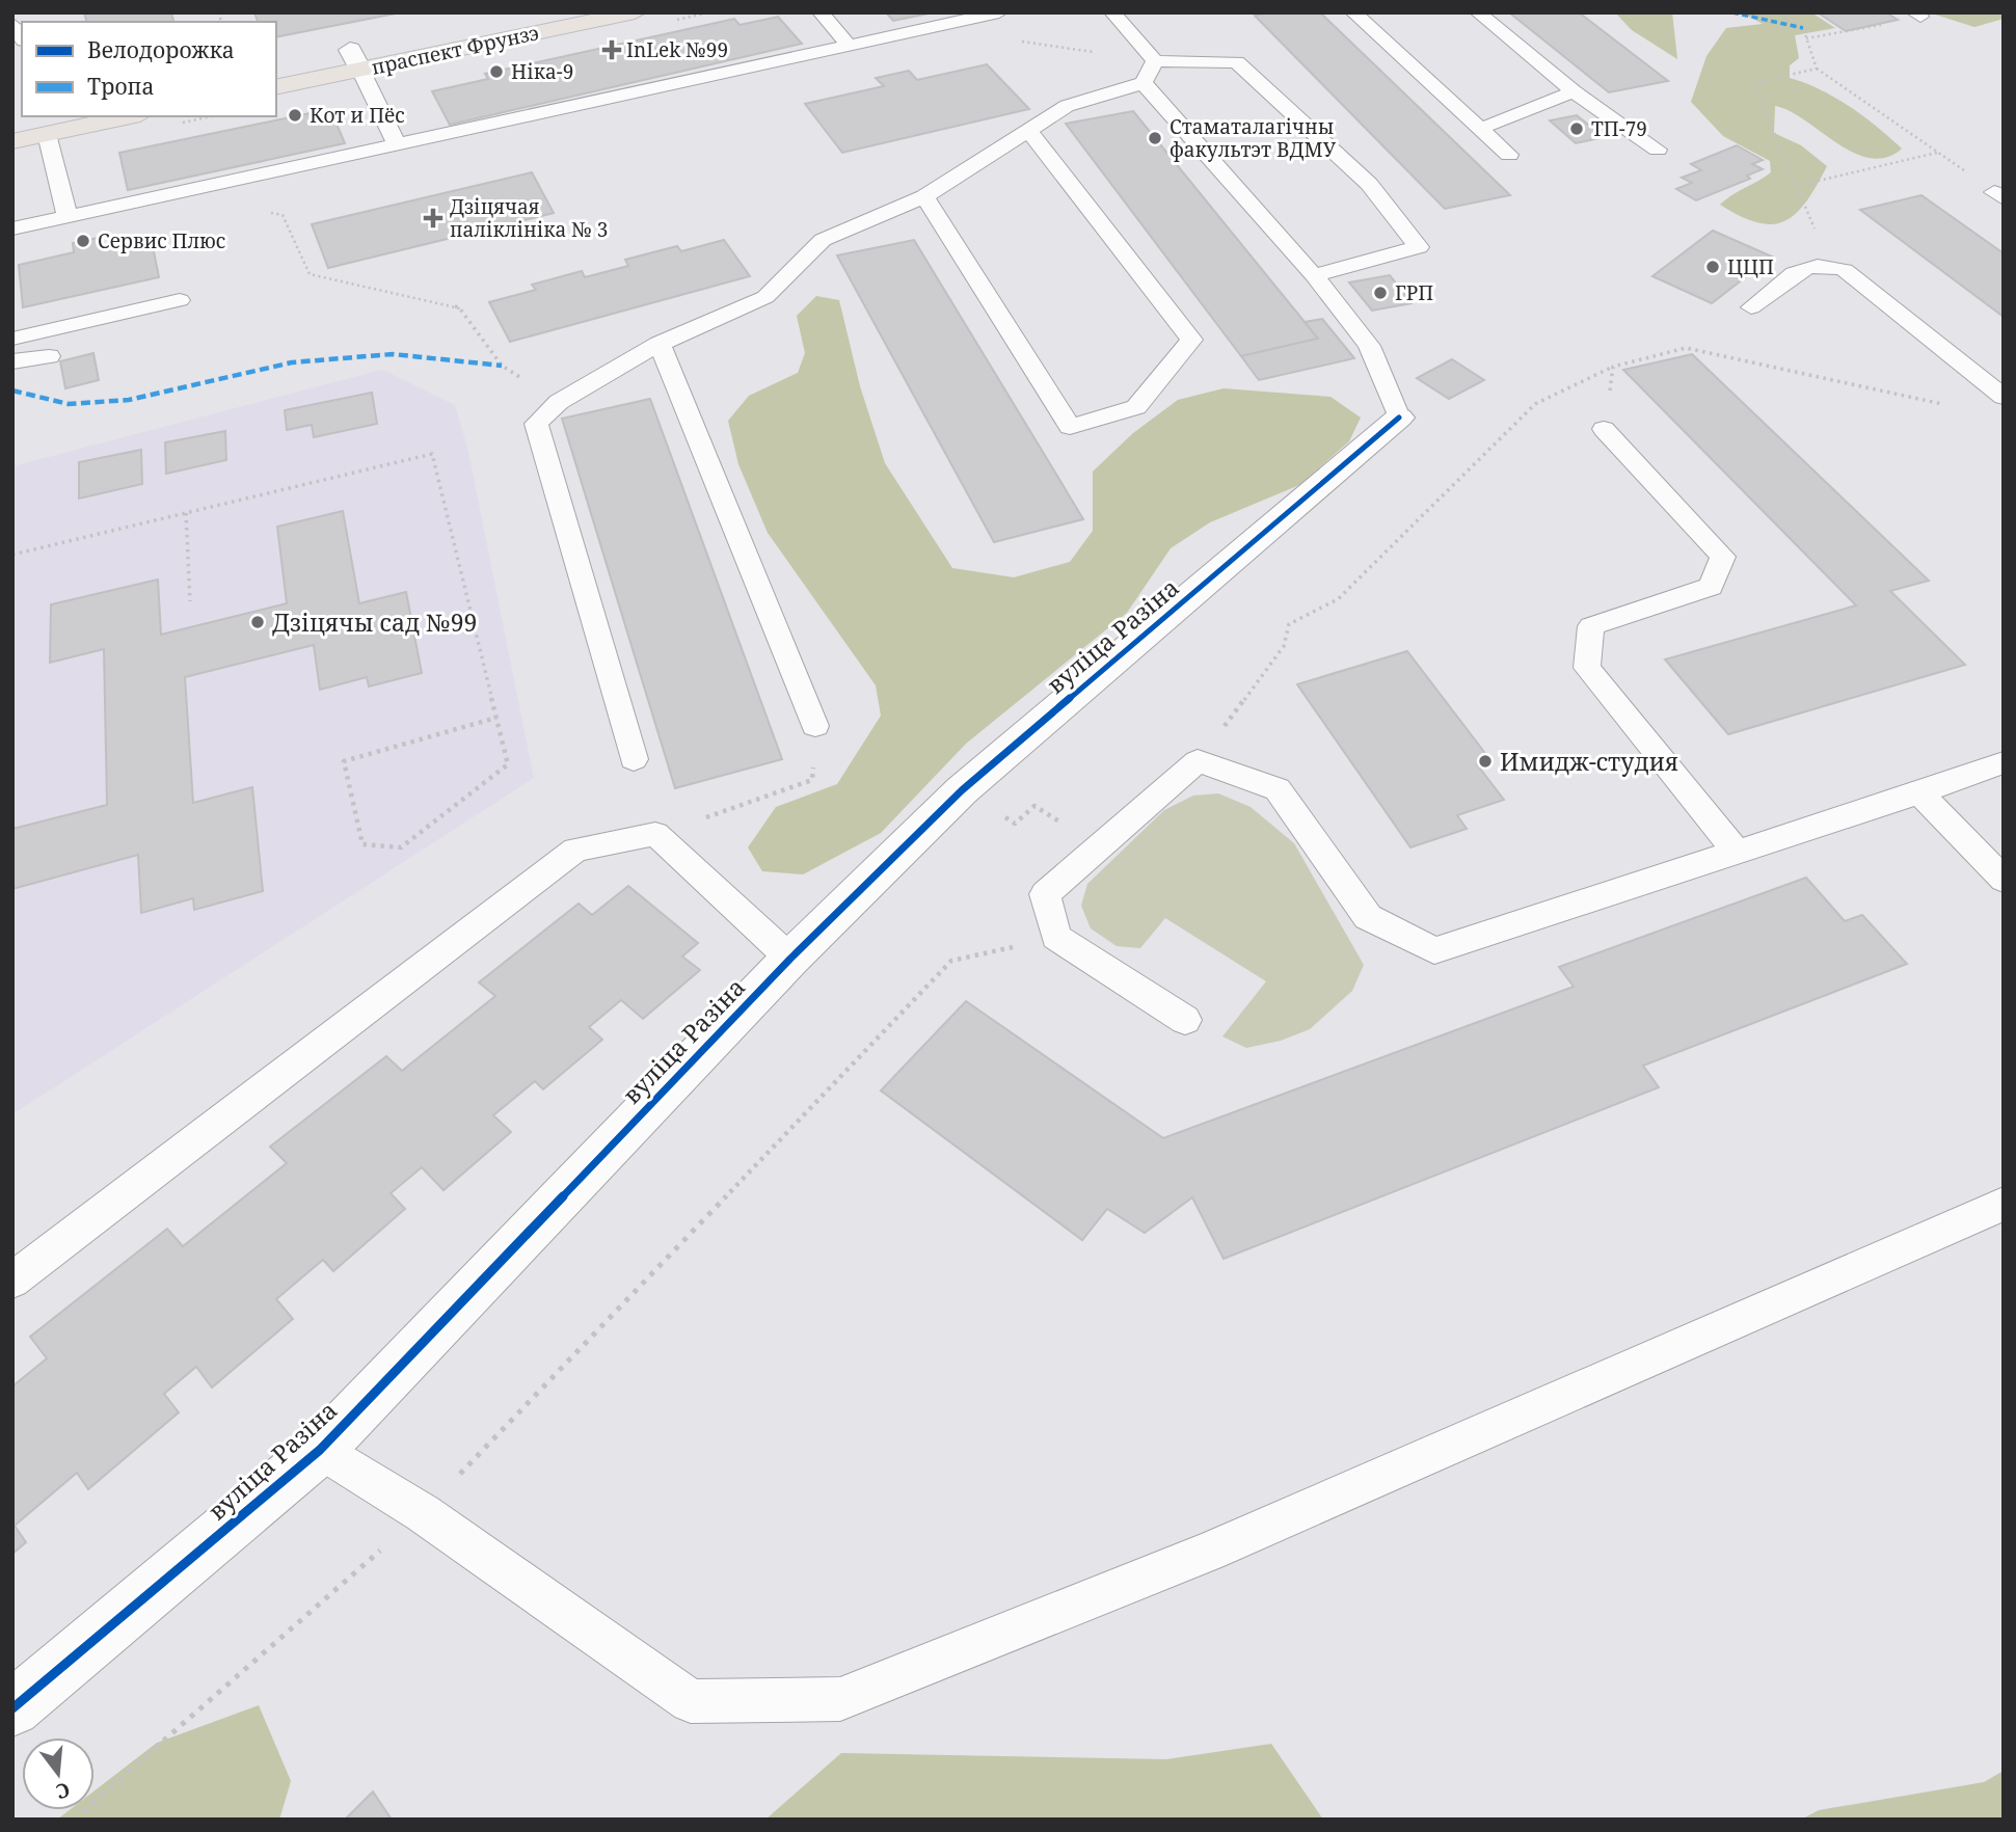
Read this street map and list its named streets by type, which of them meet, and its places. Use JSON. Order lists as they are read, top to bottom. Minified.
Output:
{"streets":{"main road":["праспект Фрунзэ"],"street":["вуліца Разіна"]},"places":{"health":["InLek №99","Дзіцячая паліклініка № 3"],"other":["Ніка-9","Кот и Пёс","ТП-79","Стаматалагічны факультэт ВДМУ","Сервис Плюс","ЦЦП","ГРП","Дзіцячы сад №99","Имидж-студия"]},"legend":["Велодорожка","Тропа"],"north":"bottom"}
